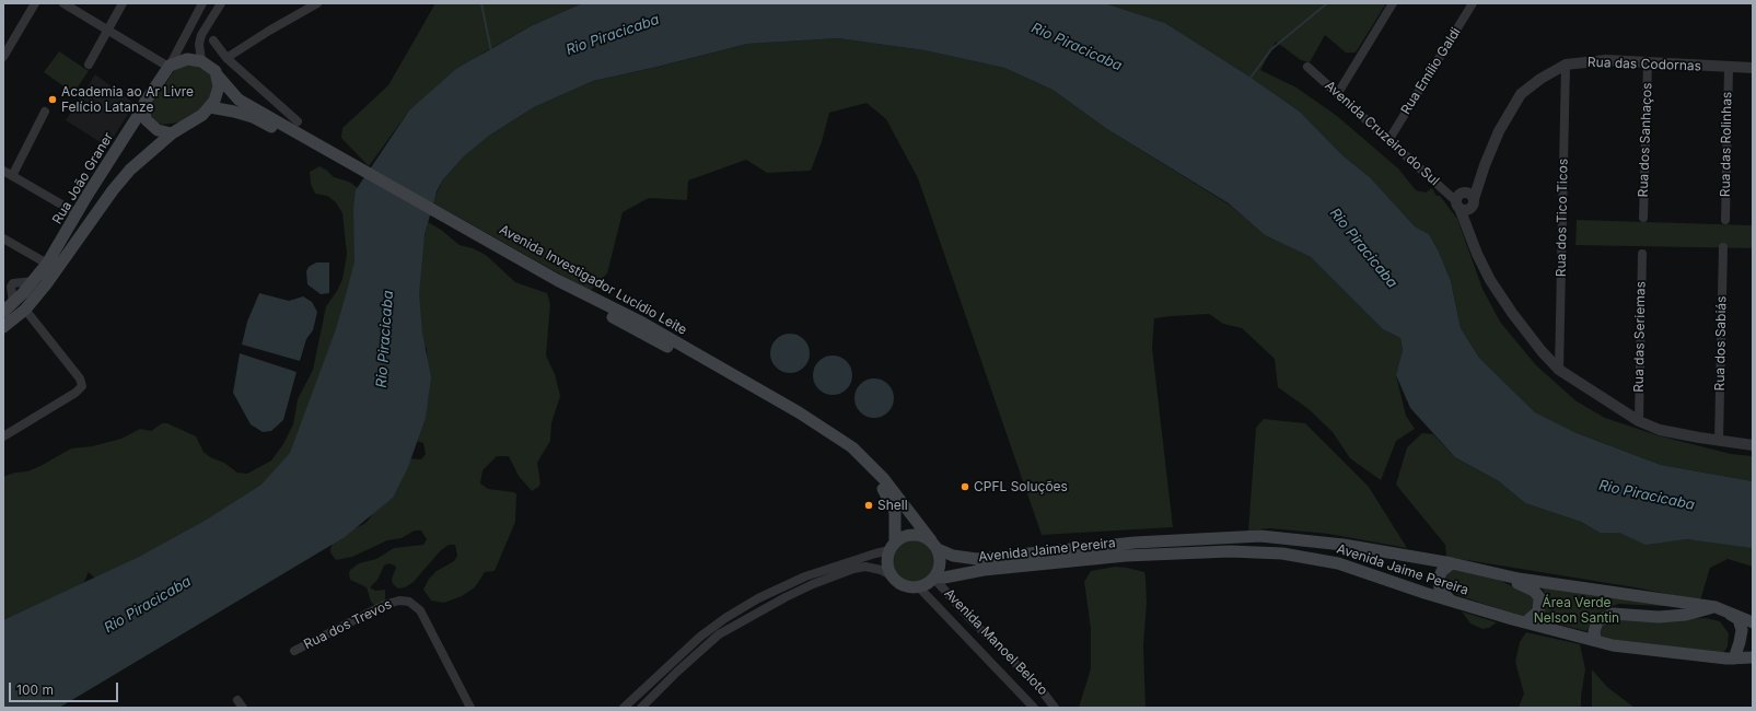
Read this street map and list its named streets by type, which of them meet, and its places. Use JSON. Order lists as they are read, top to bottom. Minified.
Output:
{"streets":{"main road":["Rua João Graner","Avenida Investigador Lucídio Leite","Avenida Jaime Pereira"],"street":["Rua das Codornas","Rua Emílio Galdi","Avenida Cruzeiro do Sul","Rua dos Sanhaços","Rua das Rolinhas","Rua dos Tico Ticos","Rua das Seriemas","Rua dos Sabiás","Rua dos Trevos","Avenida Manoel Beloto"]},"crossings":[["Rua das Codornas","Avenida Cruzeiro do Sul"],["Rua das Codornas","Rua dos Sanhaços"],["Rua das Codornas","Rua das Rolinhas"],["Rua das Codornas","Rua dos Tico Ticos"],["Rua Emílio Galdi","Avenida Cruzeiro do Sul"],["Avenida Cruzeiro do Sul","Rua dos Tico Ticos"],["Avenida Cruzeiro do Sul","Rua das Seriemas"],["Avenida Cruzeiro do Sul","Rua dos Sabiás"],["Rua João Graner","Avenida Investigador Lucídio Leite"],["Avenida Investigador Lucídio Leite","Avenida Jaime Pereira"],["Avenida Investigador Lucídio Leite","Avenida Manoel Beloto"],["Avenida Jaime Pereira","Avenida Manoel Beloto"]],"water":["Rio Piracicaba"],"parks":["Área Verde Nelson Santin"],"places":["Academia ao Ar Livre Felício Latanze","CPFL Soluções","Shell"],"scale_bar":"100 m"}
